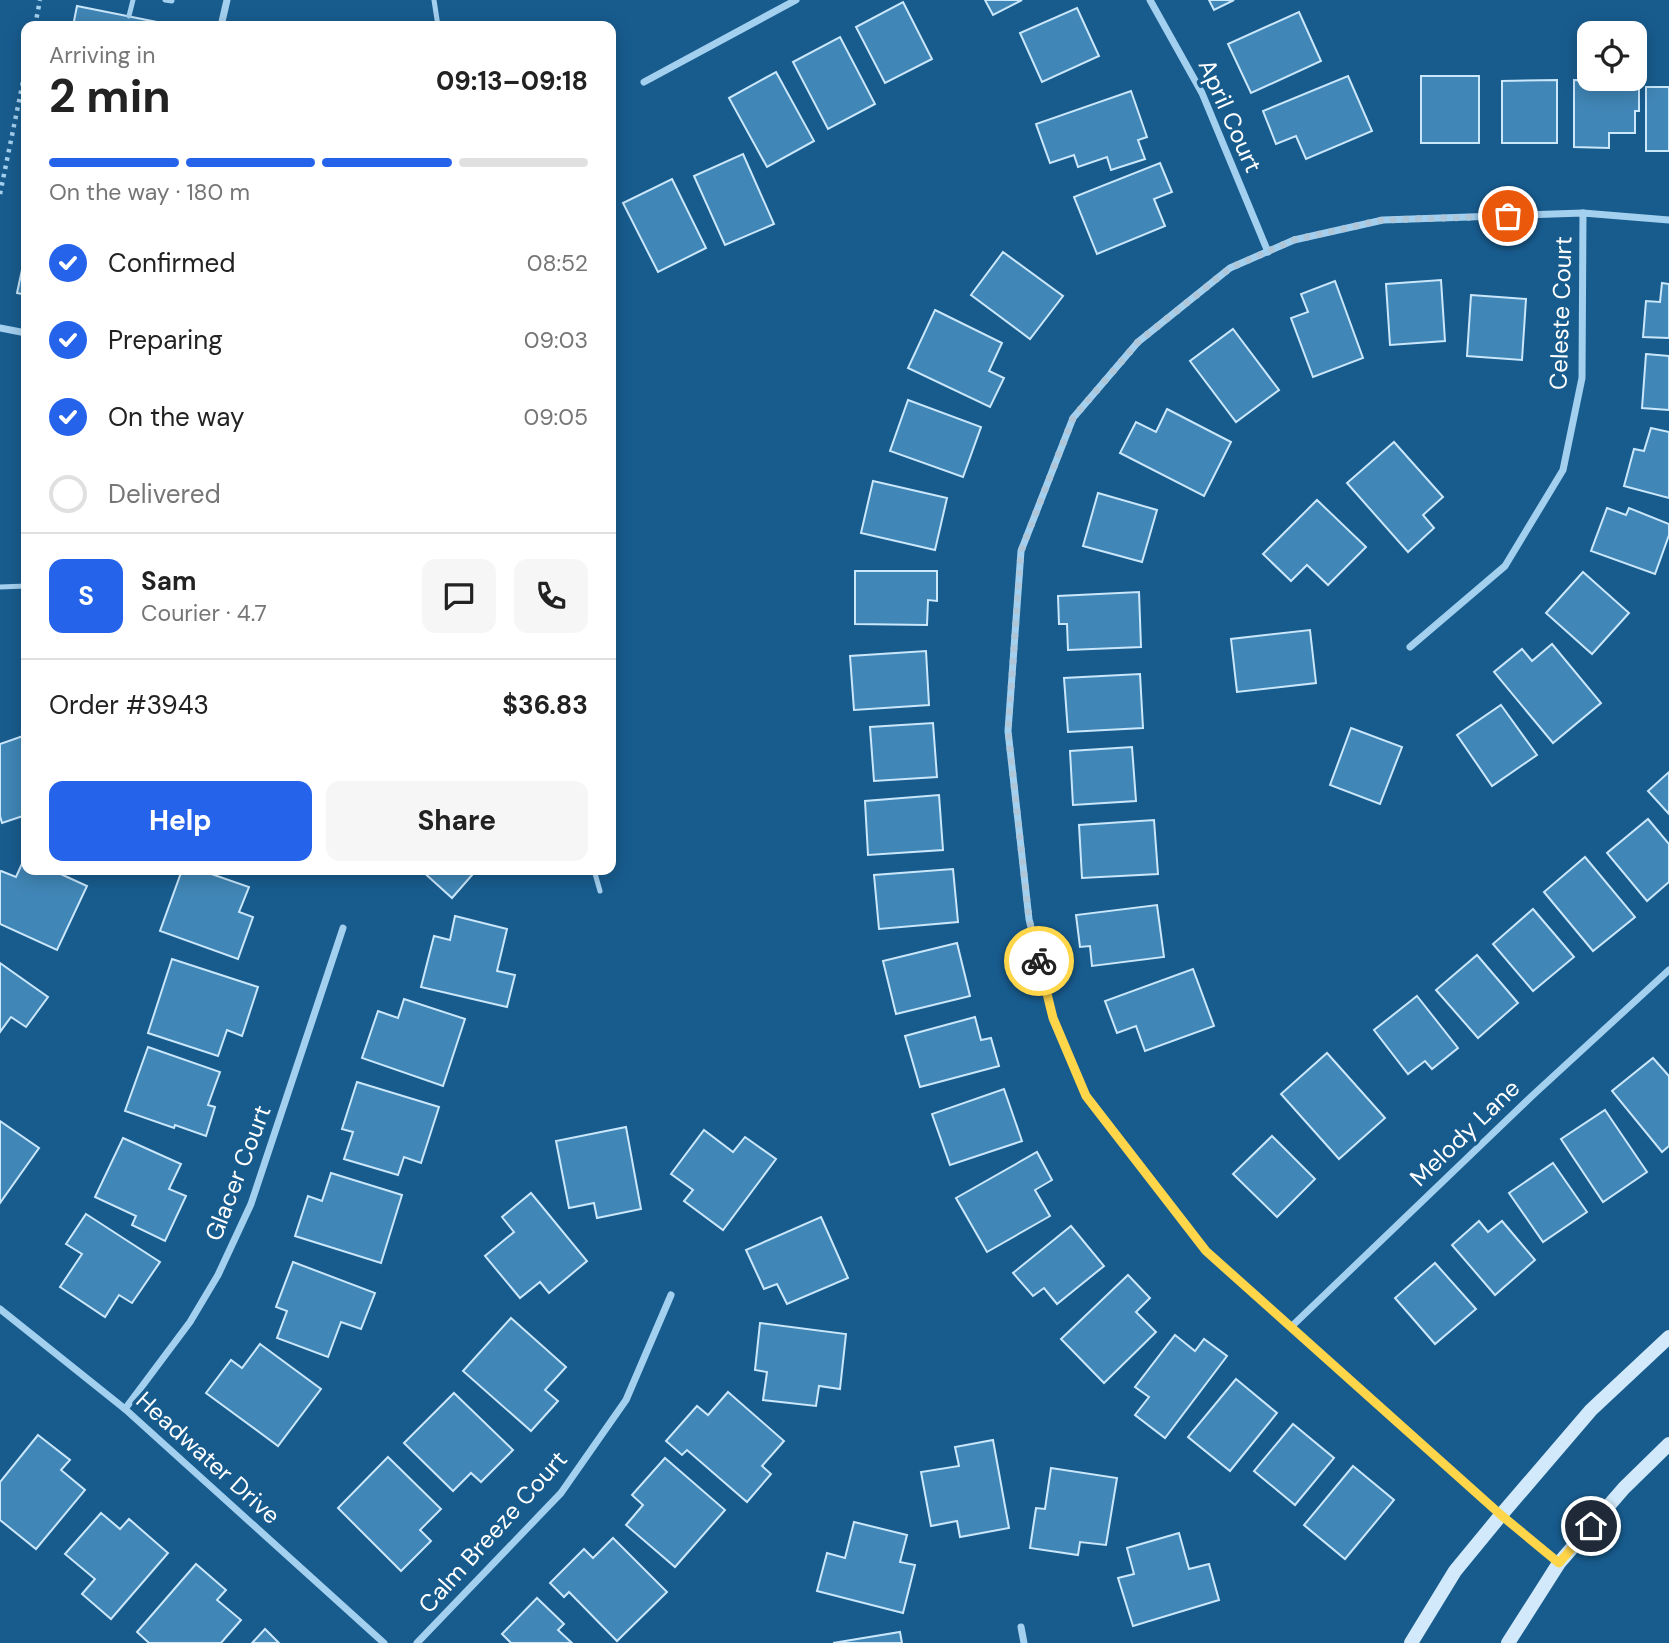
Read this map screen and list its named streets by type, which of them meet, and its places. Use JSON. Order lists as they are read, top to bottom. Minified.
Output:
{"streets":{"street":["April Court","Celeste Court","Melody Lane","Glacer Court","Headwater Drive","Calm Breeze Court"]},"crossings":[["Glacer Court","Headwater Drive"]],"page":{"heading":["2 min","Arriving in","09:13–09:18"],"panel":["Sam","Courier · 4.7","Order #3943","$36.83"],"bar":"On the way · 180 m","list":[["Confirmed","08:52"],["Preparing","09:03"],["On the way","09:05"],"Delivered"],"round":"S","buttons":["Help","Share"]}}
